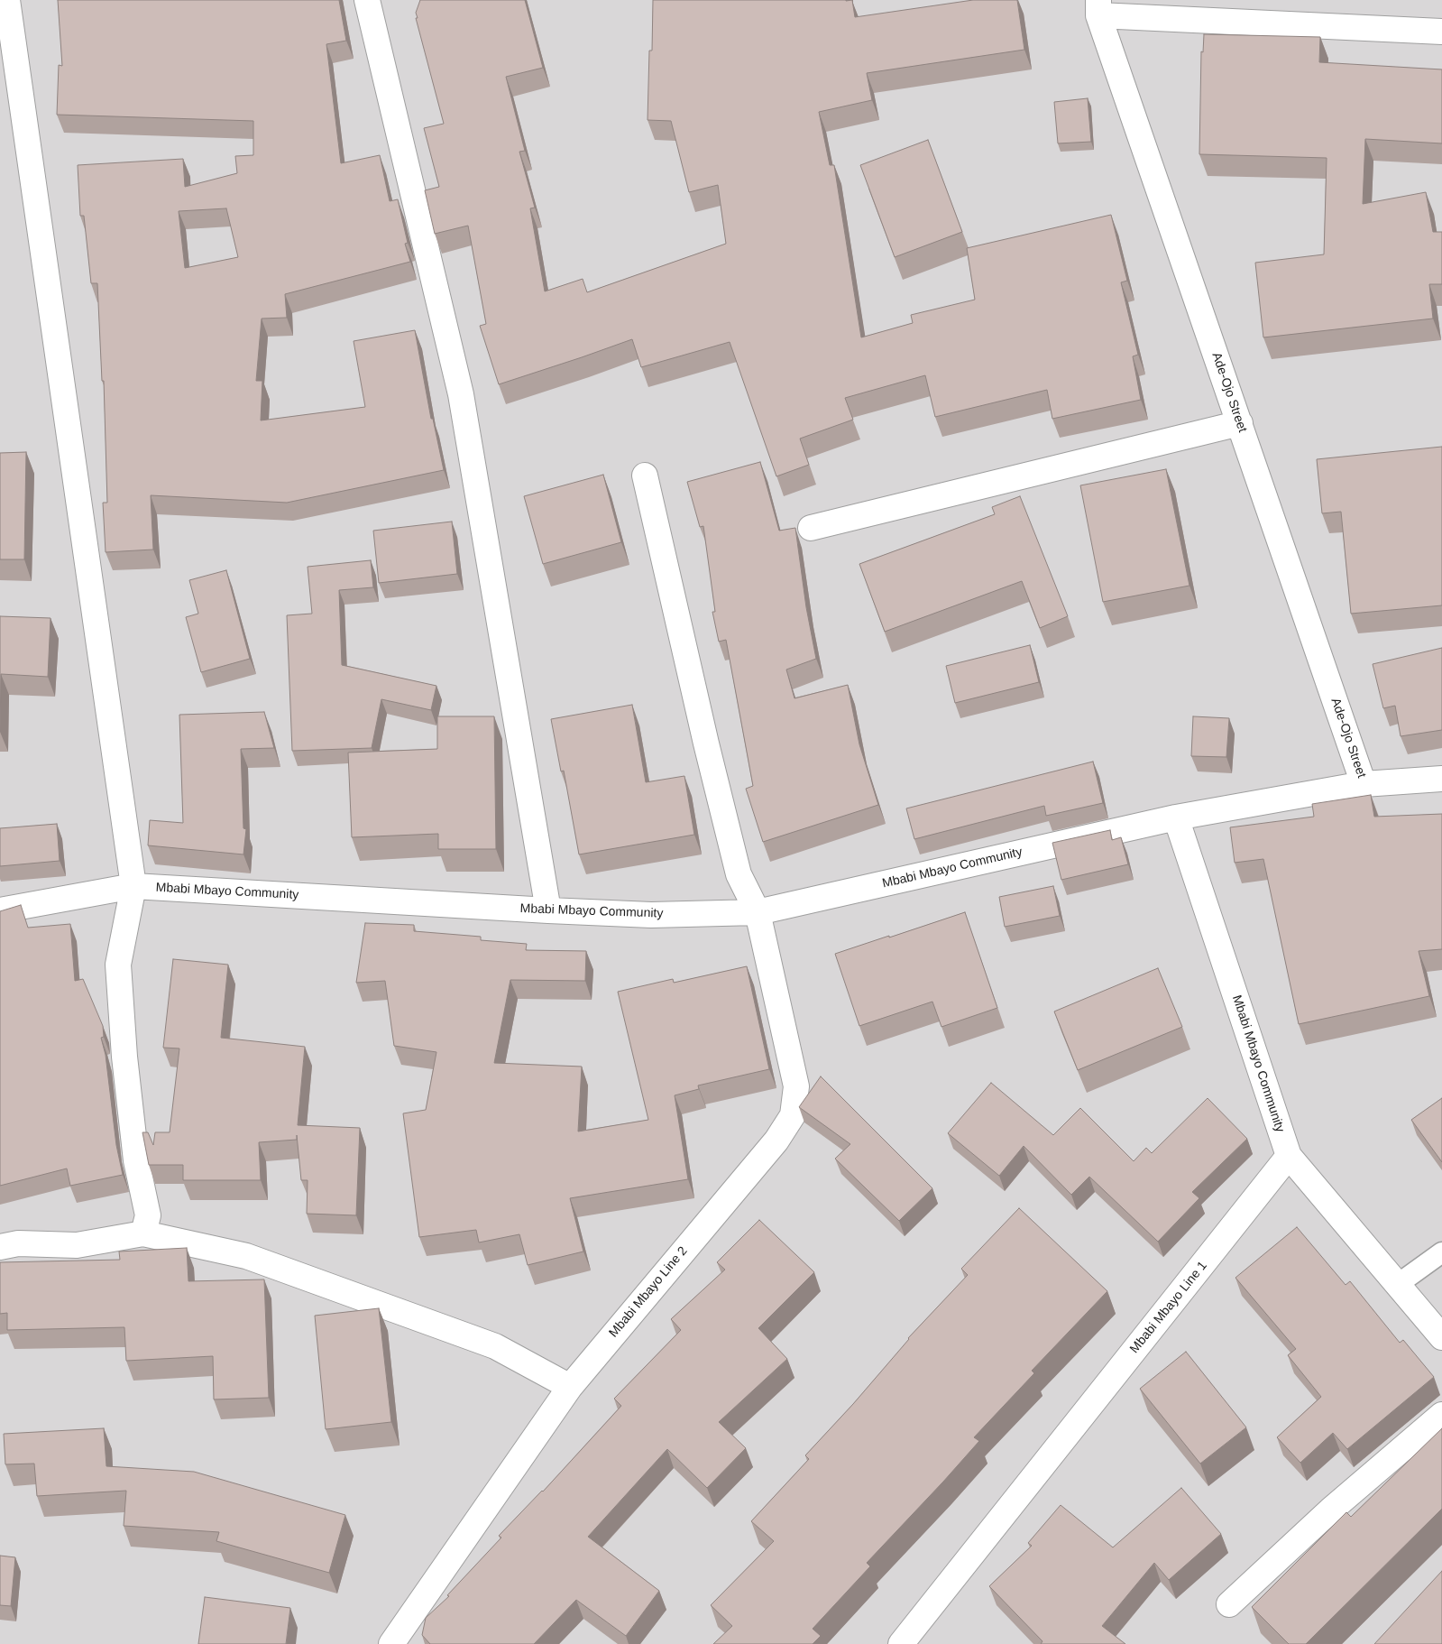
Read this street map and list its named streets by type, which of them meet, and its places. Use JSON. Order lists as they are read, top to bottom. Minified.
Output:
{"streets":{"street":["Ade-Ojo Street","Mbabi Mbayo Community","Mbabi Mbayo Line 2","Mbabi Mbayo Line 1"]},"crossings":[["Ade-Ojo Street","Mbabi Mbayo Community"],["Mbabi Mbayo Community","Mbabi Mbayo Line 2"],["Mbabi Mbayo Community","Mbabi Mbayo Line 1"]]}
